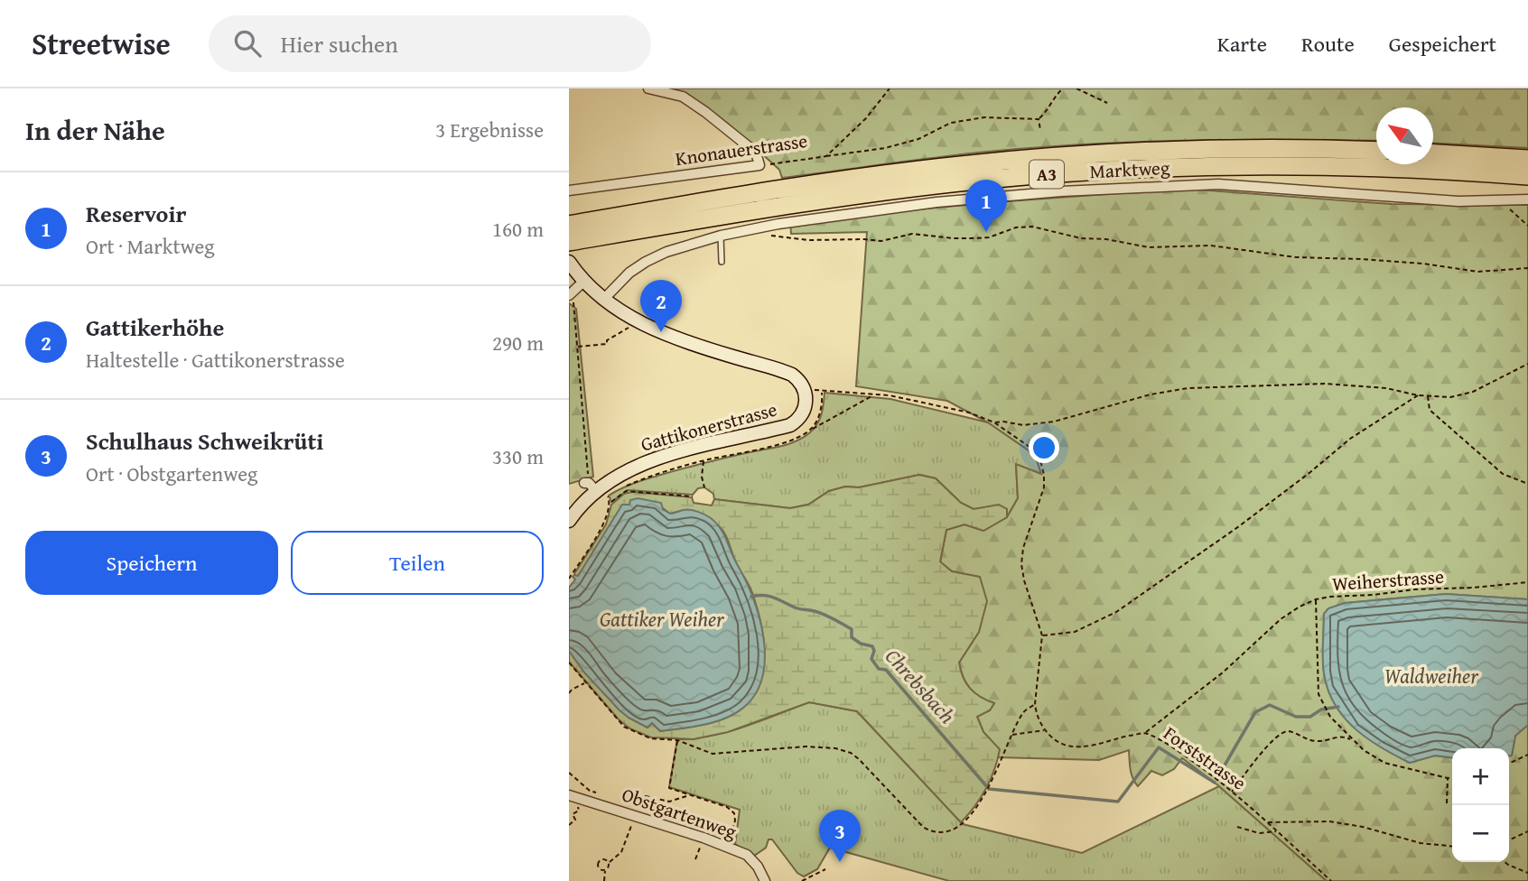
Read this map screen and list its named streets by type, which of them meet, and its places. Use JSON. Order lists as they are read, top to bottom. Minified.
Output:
{"streets":{"highway":["A3"],"main road":["Gattikonerstrasse"],"street":["Knonauerstrasse","Marktweg","Obstgartenweg"],"path":["Weiherstrasse","Forststrasse"]},"crossings":[["Marktweg","Gattikonerstrasse"],["Weiherstrasse","Forststrasse"]],"water":["Gattiker Weiher","Waldweiher","Chrebsbach"],"north":"top left","page":{"header":"Streetwise","search":"Hier suchen","nav":["Karte","Route","Gespeichert"],"heading":["In der Nähe","3 Ergebnisse"],"list":[{"mark":"1","name":"Reservoir","note":"Ort · Marktweg","value":"160 m"},{"mark":"2","name":"Gattikerhöhe","note":"Haltestelle · Gattikonerstrasse","value":"290 m"},{"mark":"3","name":"Schulhaus Schweikrüti","note":"Ort · Obstgartenweg","value":"330 m"}],"pins":["1","2","3"],"buttons":["Speichern","Teilen"],"map_buttons":["+","−"]}}
